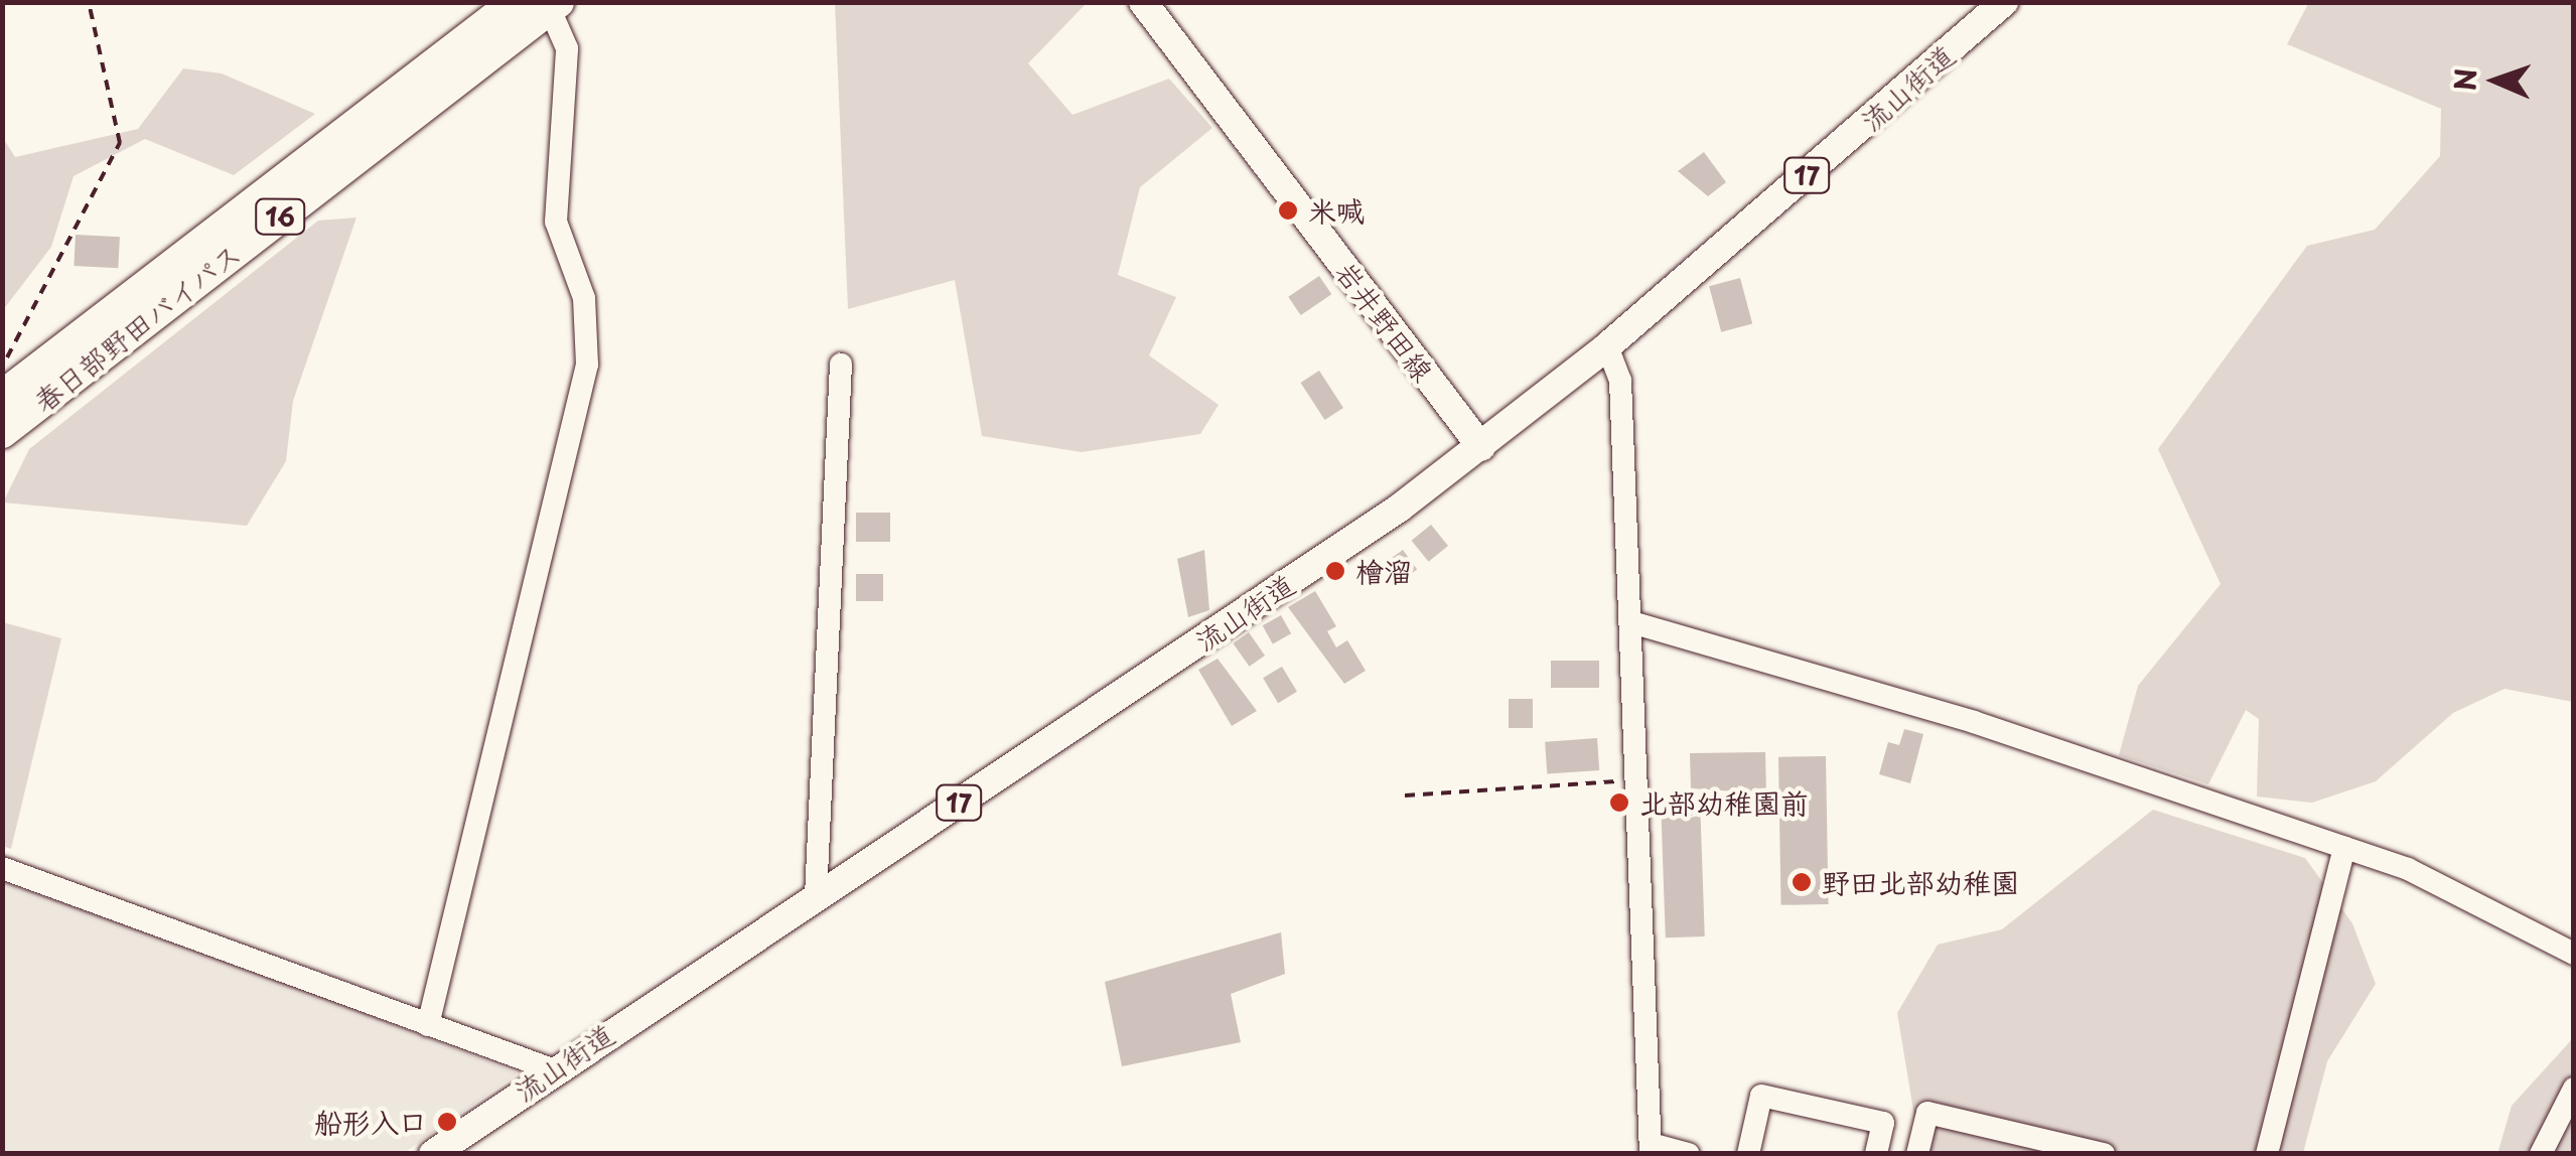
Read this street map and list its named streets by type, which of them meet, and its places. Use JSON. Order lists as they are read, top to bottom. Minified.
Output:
{"streets":{"highway":["16","春日部野田バイパス"],"main road":["流山街道","17","岩井野田線"]},"crossings":[["流山街道","岩井野田線"]],"places":["米喊","檜溜","北部幼稚園前","野田北部幼稚園","船形入口"],"north":"left"}
